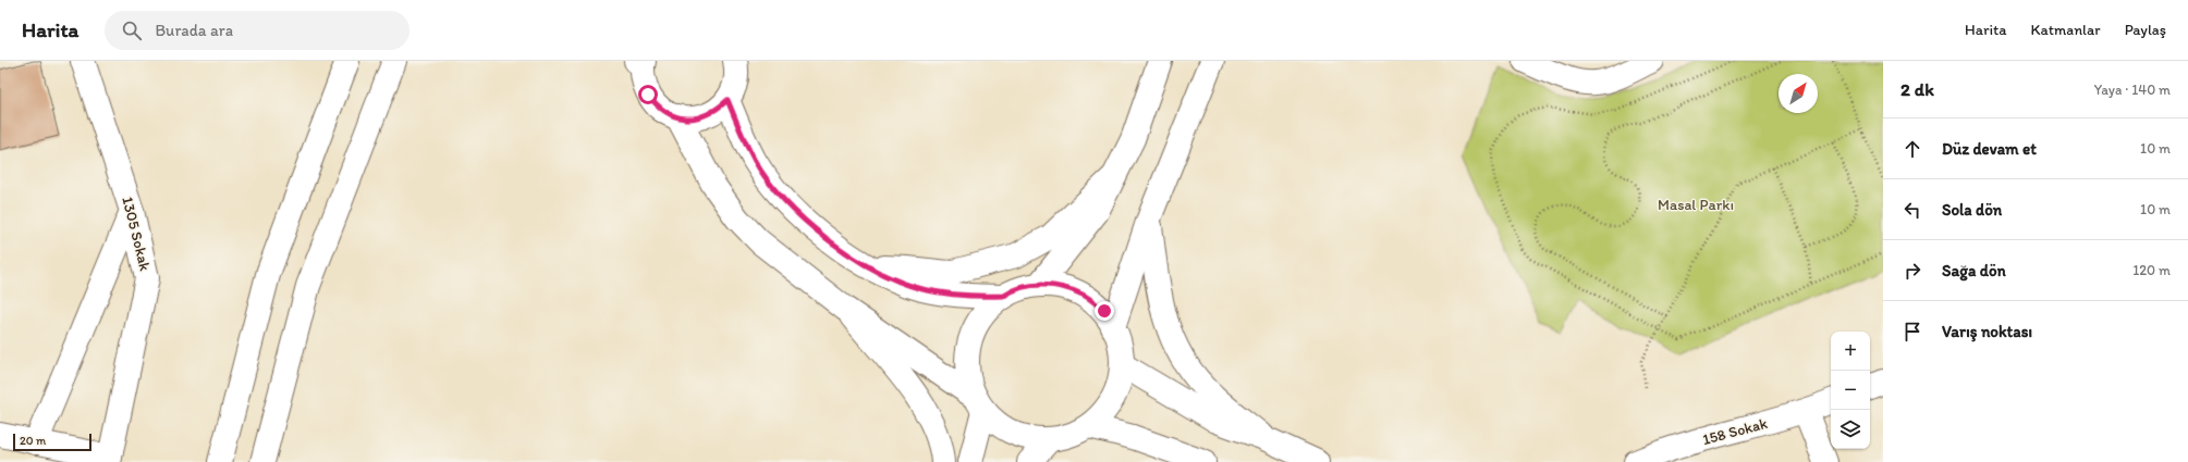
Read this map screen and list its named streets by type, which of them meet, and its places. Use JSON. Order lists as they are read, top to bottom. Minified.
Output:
{"streets":{"main road":["1305 Sokak","158 Sokak"]},"parks":["Masal Parkı"],"scale_bar":"20 m","north":"top right","page":{"header":"Harita","search":"Burada ara","nav":["Harita","Katmanlar","Paylaş"],"heading":["2 dk","Yaya · 140 m"],"list":[["Düz devam et","10 m"],["Sola dön","10 m"],["Sağa dön","120 m"],"Varış noktası"],"map_buttons":["+","−"],"scale":"20 m"}}
